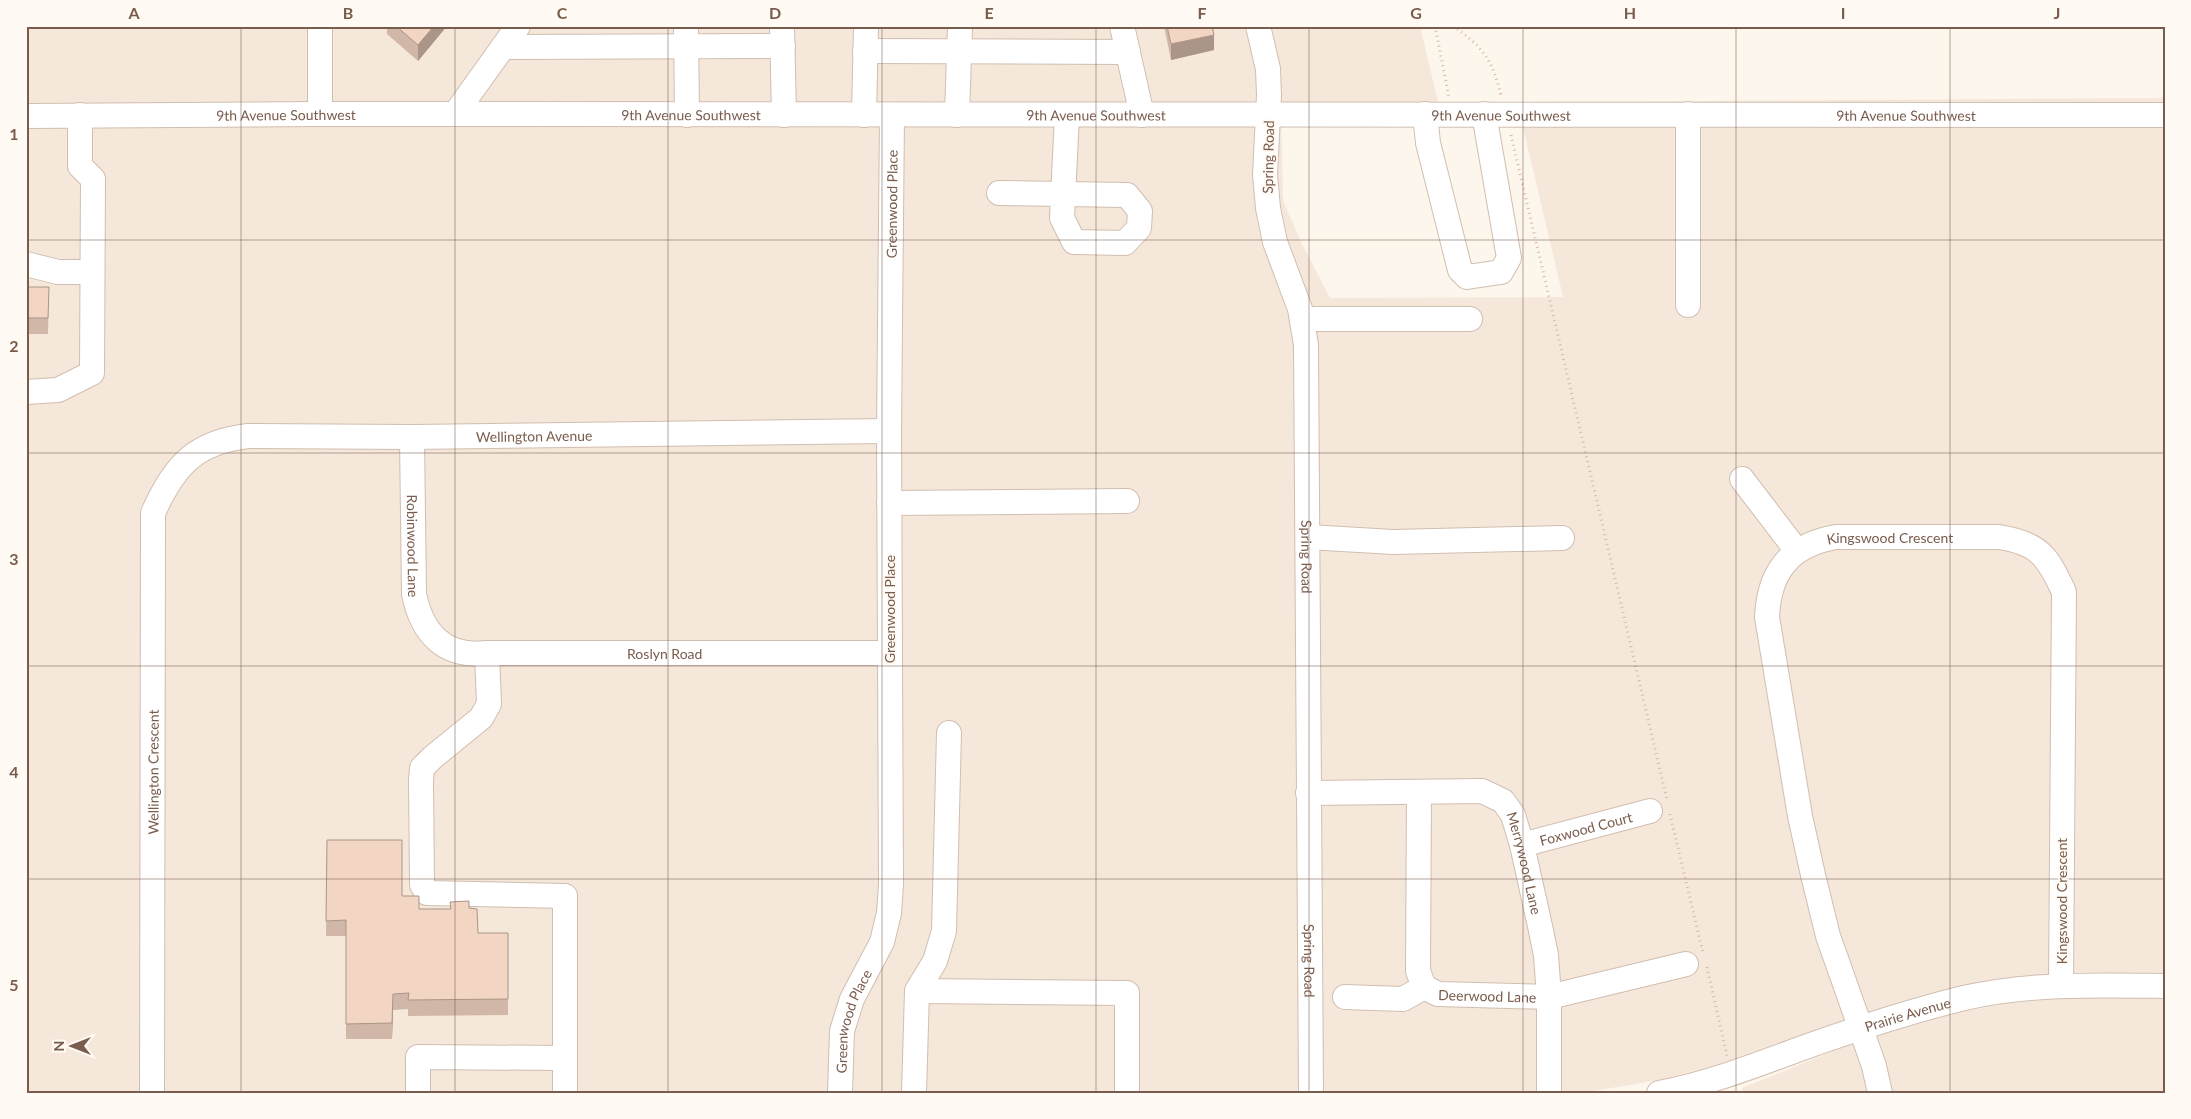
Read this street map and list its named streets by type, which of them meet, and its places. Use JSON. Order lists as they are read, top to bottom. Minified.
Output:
{"streets":{"street":["9th Avenue Southwest","Spring Road","Greenwood Place","Wellington Avenue","Kingswood Crescent","Robinwood Lane","Roslyn Road","Wellington Crescent","Foxwood Court","Merrywood Lane","Deerwood Lane","Prairie Avenue"]},"crossings":[["9th Avenue Southwest","Spring Road"],["9th Avenue Southwest","Greenwood Place"],["Spring Road","Merrywood Lane"],["Greenwood Place","Wellington Avenue"],["Greenwood Place","Roslyn Road"],["Wellington Avenue","Robinwood Lane"],["Wellington Avenue","Wellington Crescent"],["Kingswood Crescent","Prairie Avenue"],["Robinwood Lane","Roslyn Road"],["Foxwood Court","Merrywood Lane"],["Merrywood Lane","Deerwood Lane"]],"north":"left","grid":{"columns":["A","B","C","D","E","F","G","H","I","J"],"rows":["1","2","3","4","5"]}}
